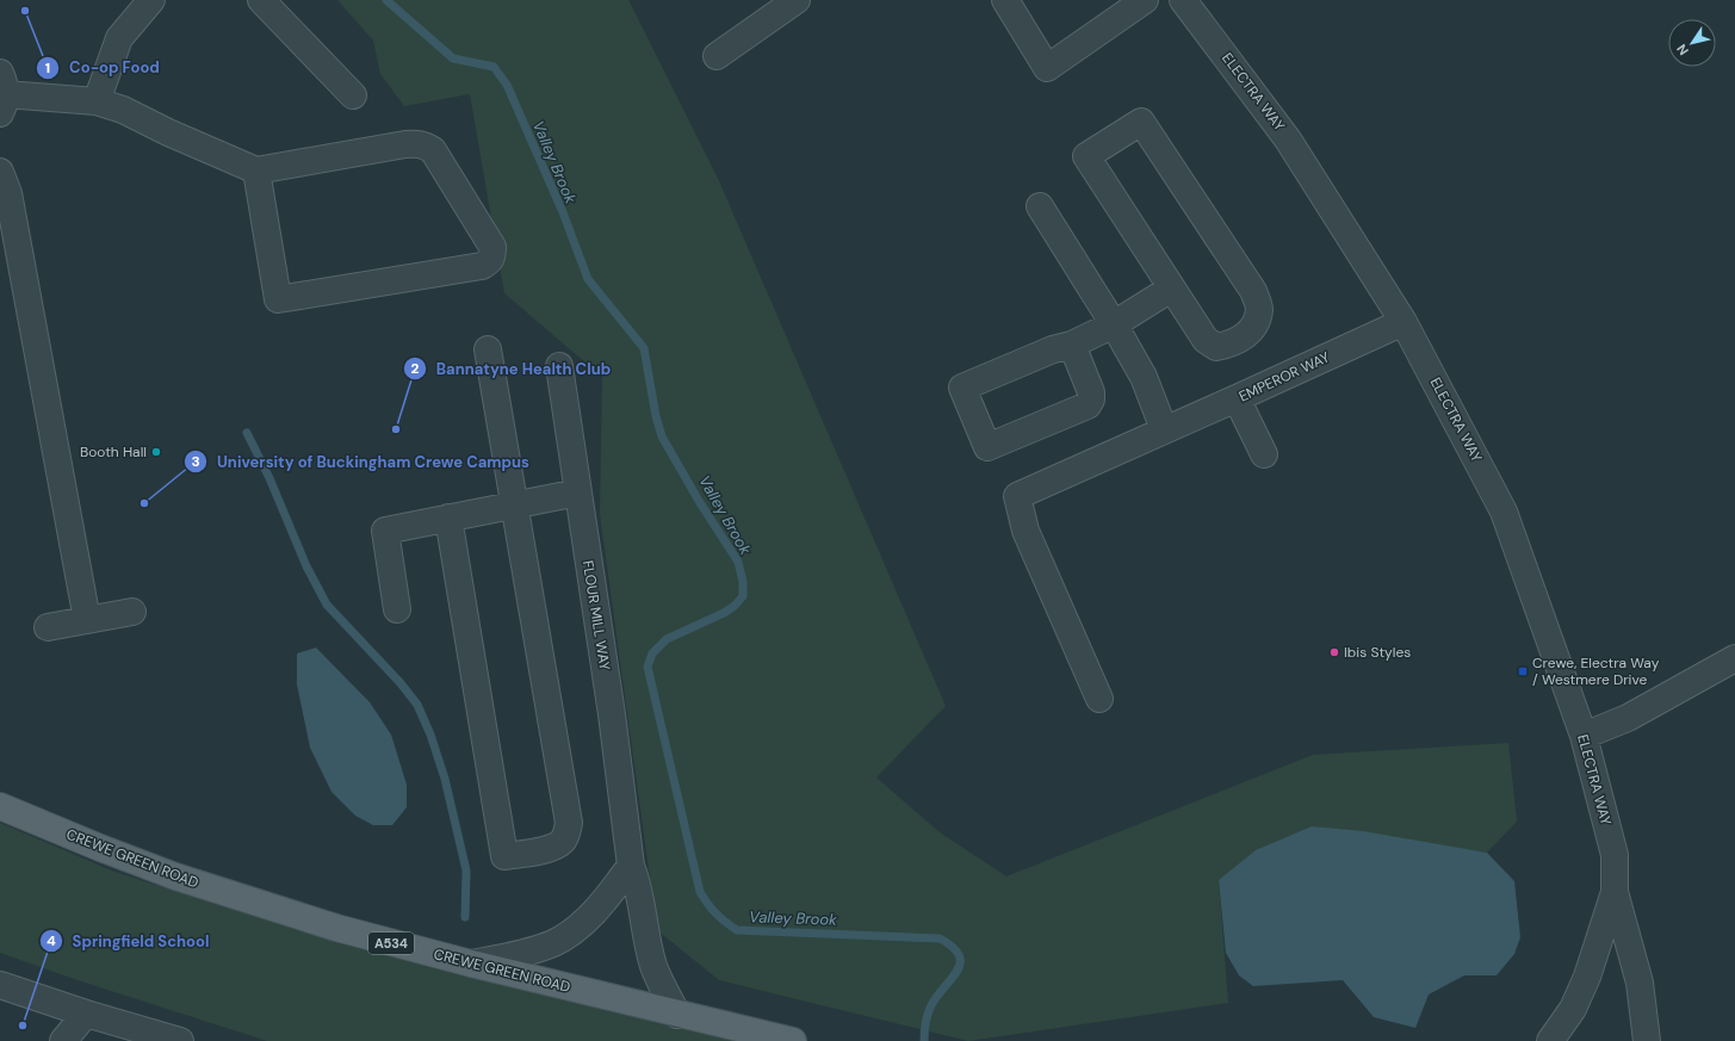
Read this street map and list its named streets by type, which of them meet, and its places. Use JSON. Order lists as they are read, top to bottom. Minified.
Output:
{"streets":{"main road":["CREWE GREEN ROAD","A534"],"street":["ELECTRA WAY","EMPEROR WAY","FLOUR MILL WAY"]},"crossings":[["ELECTRA WAY","EMPEROR WAY"],["FLOUR MILL WAY","CREWE GREEN ROAD"]],"water":["Valley Brook"],"places":{"other":["Co-op Food","Bannatyne Health Club","Booth Hall","University of Buckingham Crewe Campus","Ibis Styles","Springfield School"],"transit":["Crewe, Electra Way / Westmere Drive"]},"north":"bottom left"}
